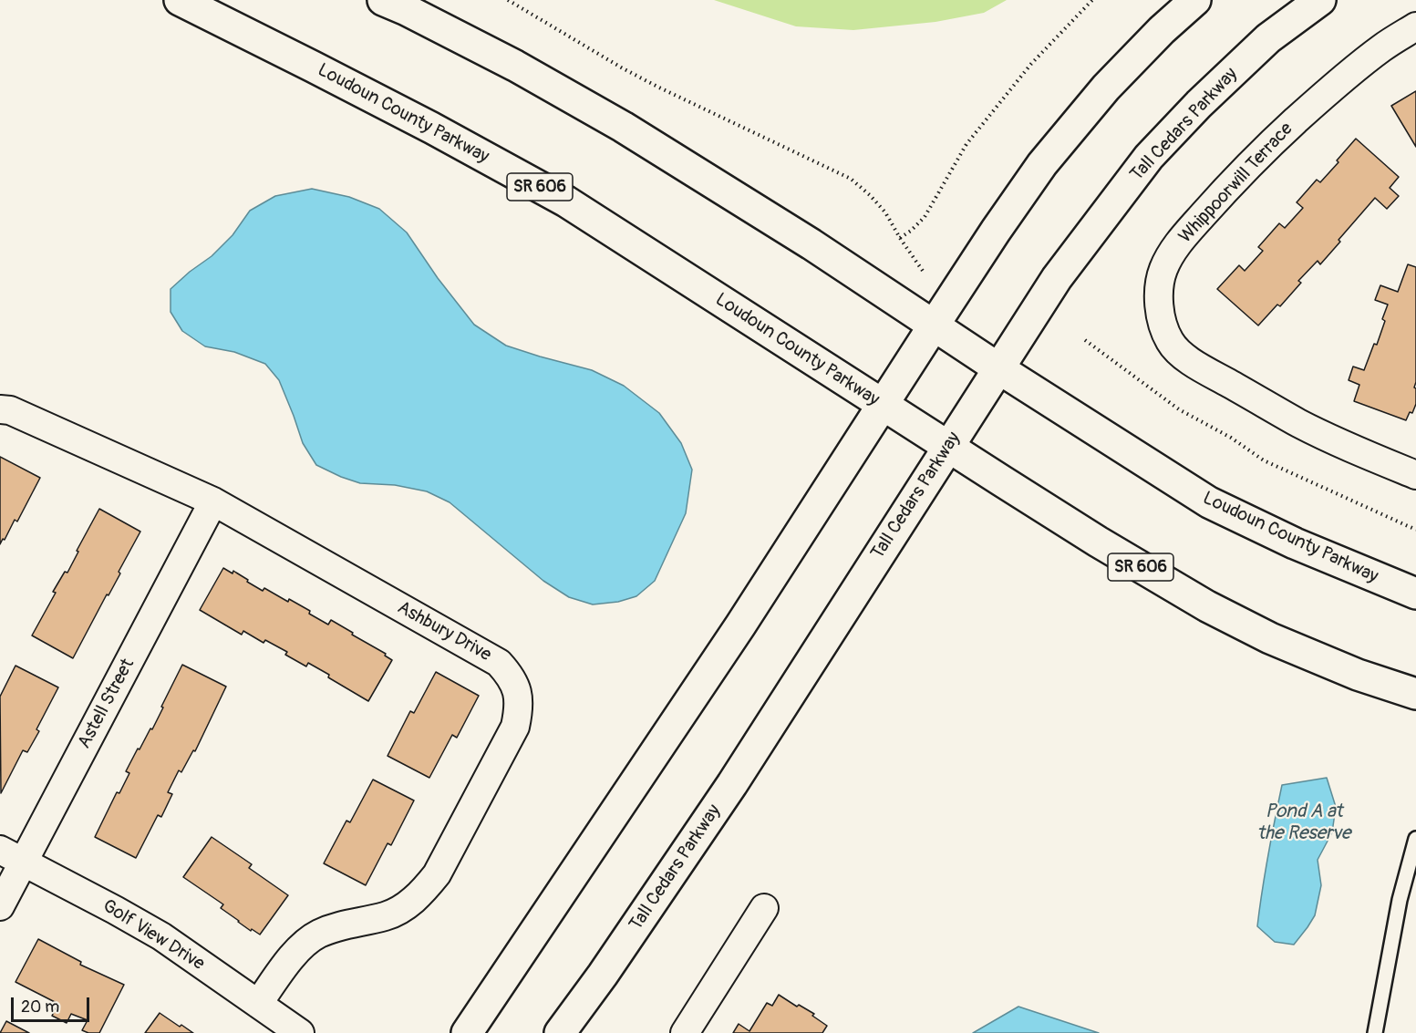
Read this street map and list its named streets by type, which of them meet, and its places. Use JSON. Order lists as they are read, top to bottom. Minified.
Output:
{"streets":{"main road":["Loudoun County Parkway","Tall Cedars Parkway","SR 606"],"street":["Whippoorwill Terrace","Ashbury Drive","Astell Street","Golf View Drive"]},"crossings":[["Loudoun County Parkway","Tall Cedars Parkway"],["Ashbury Drive","Astell Street"],["Ashbury Drive","Golf View Drive"],["Astell Street","Golf View Drive"]],"water":["Pond A at the Reserve"],"scale_bar":"20 m"}
